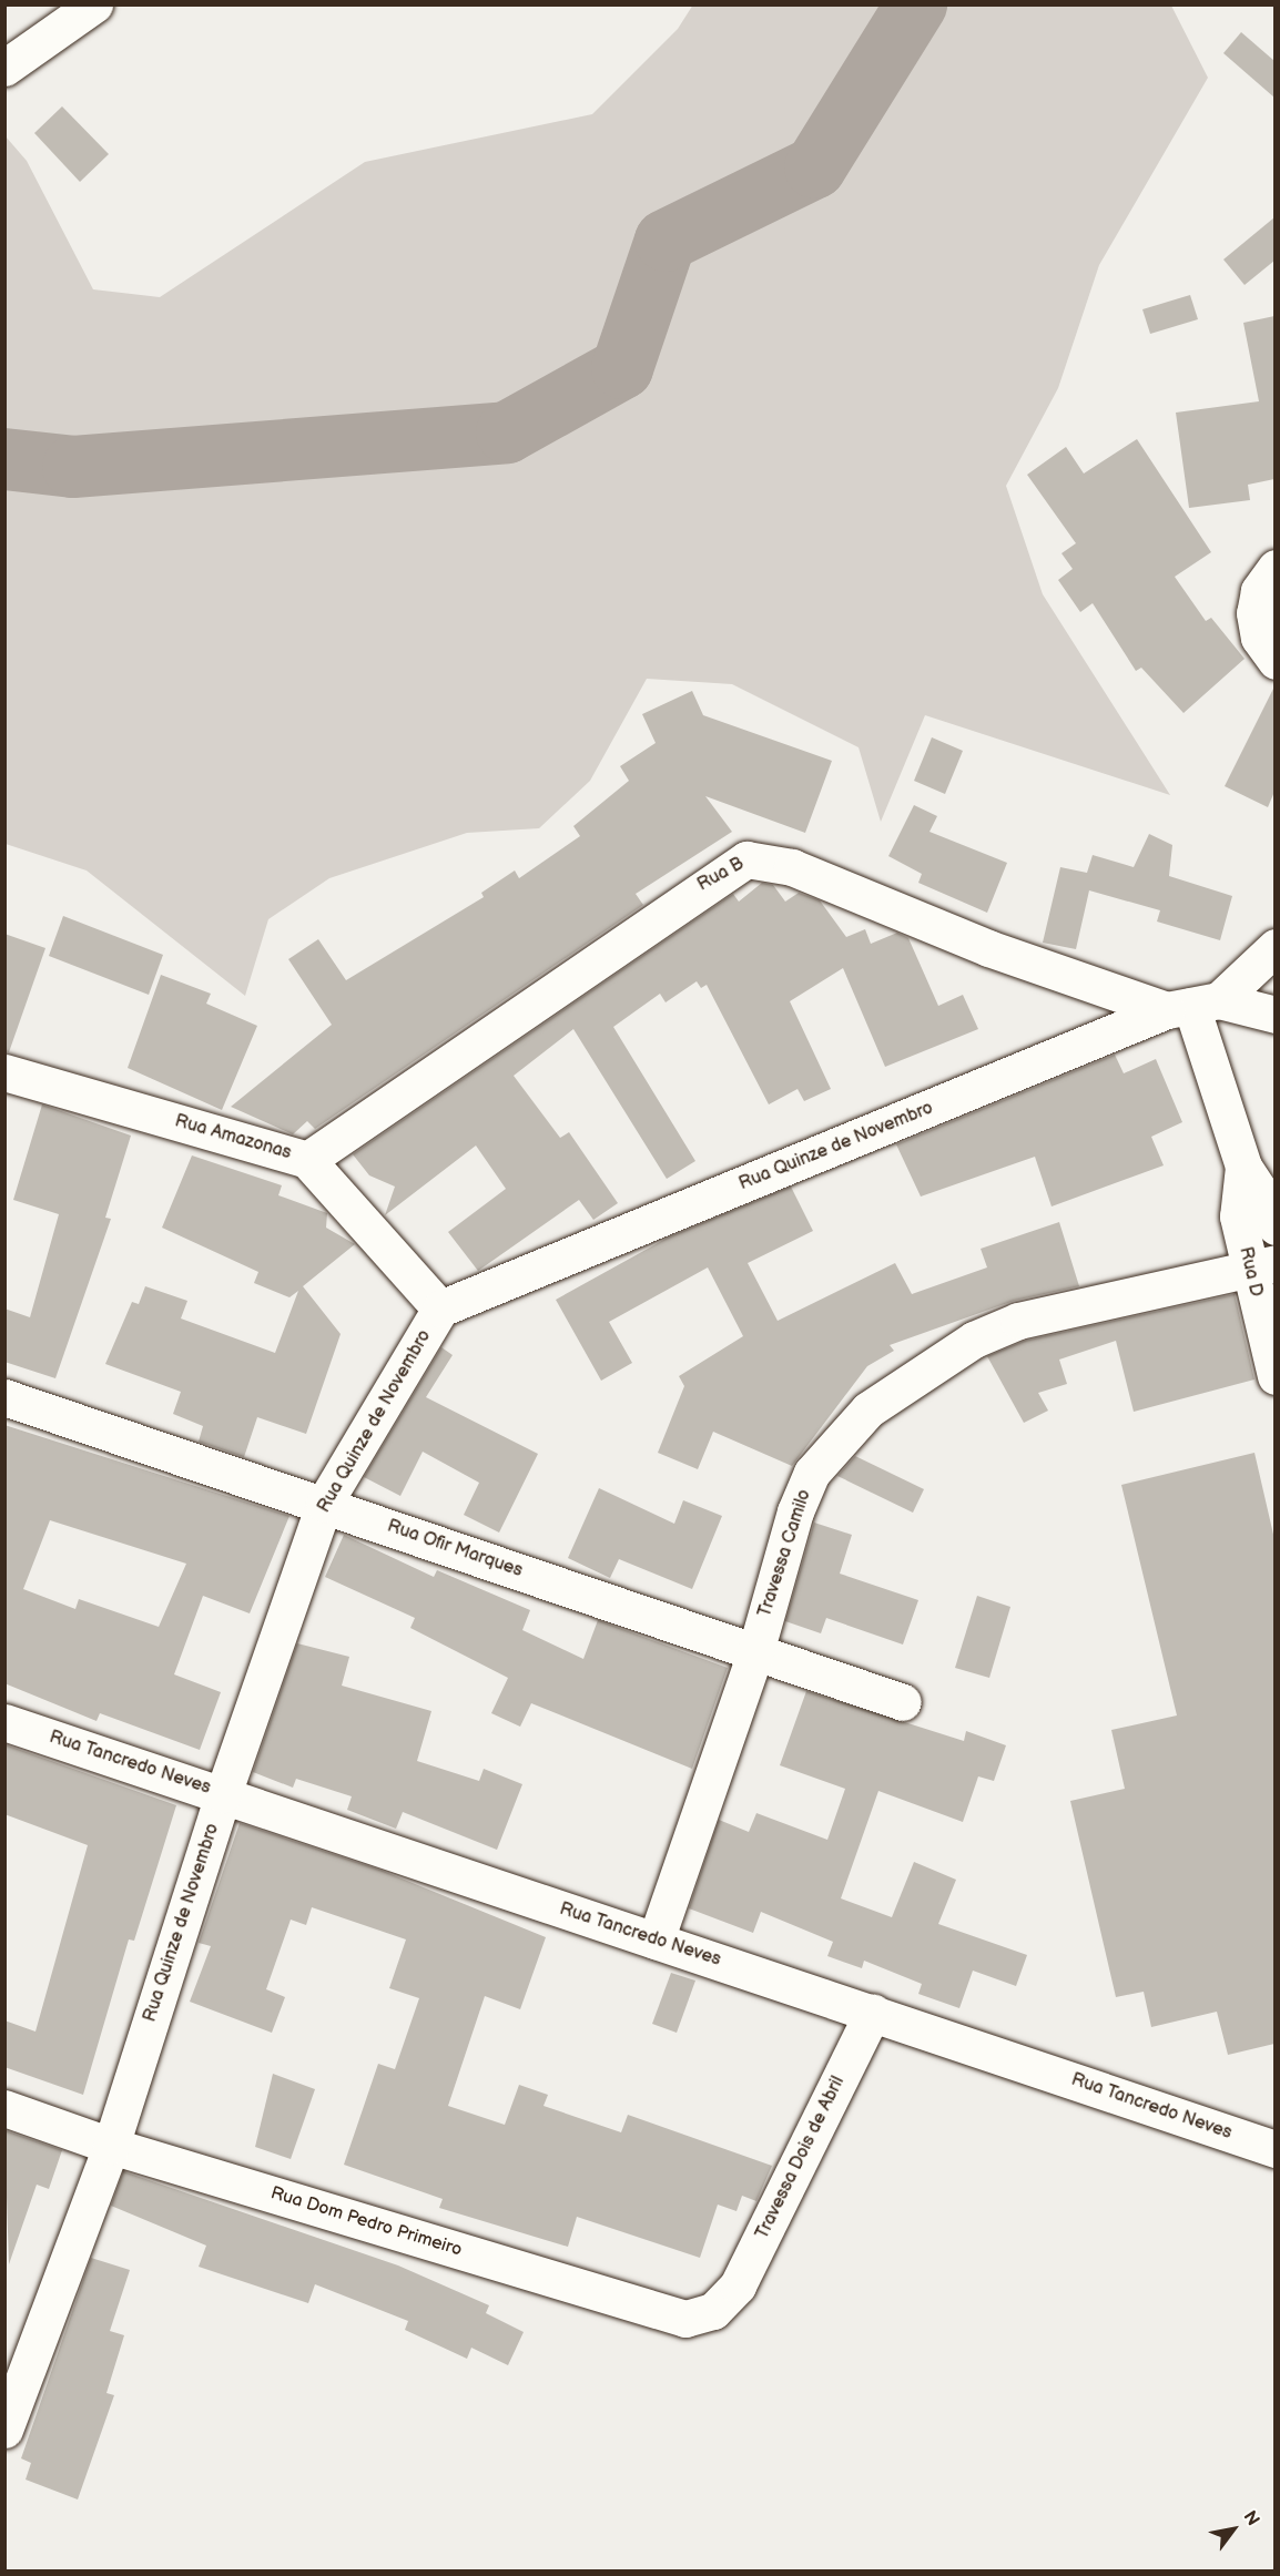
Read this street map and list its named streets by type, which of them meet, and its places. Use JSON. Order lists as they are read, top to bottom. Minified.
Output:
{"streets":{"street":["Rua B","Rua Amazonas","Rua Quinze de Novembro","Rua D","Rua Ofir Marques","Travessa Camilo","Rua Tancredo Neves","Travessa Dois de Abril","Rua Dom Pedro Primeiro"]},"crossings":[["Rua B","Rua Amazonas"],["Rua B","Rua Quinze de Novembro"],["Rua B","Rua D"],["Rua Amazonas","Rua Quinze de Novembro"],["Rua Quinze de Novembro","Rua D"],["Rua Quinze de Novembro","Rua Ofir Marques"],["Rua Quinze de Novembro","Rua Tancredo Neves"],["Rua Quinze de Novembro","Rua Dom Pedro Primeiro"],["Rua D","Travessa Camilo"],["Rua Ofir Marques","Travessa Camilo"],["Travessa Camilo","Rua Tancredo Neves"],["Rua Tancredo Neves","Travessa Dois de Abril"],["Travessa Dois de Abril","Rua Dom Pedro Primeiro"]],"north":"top right"}
